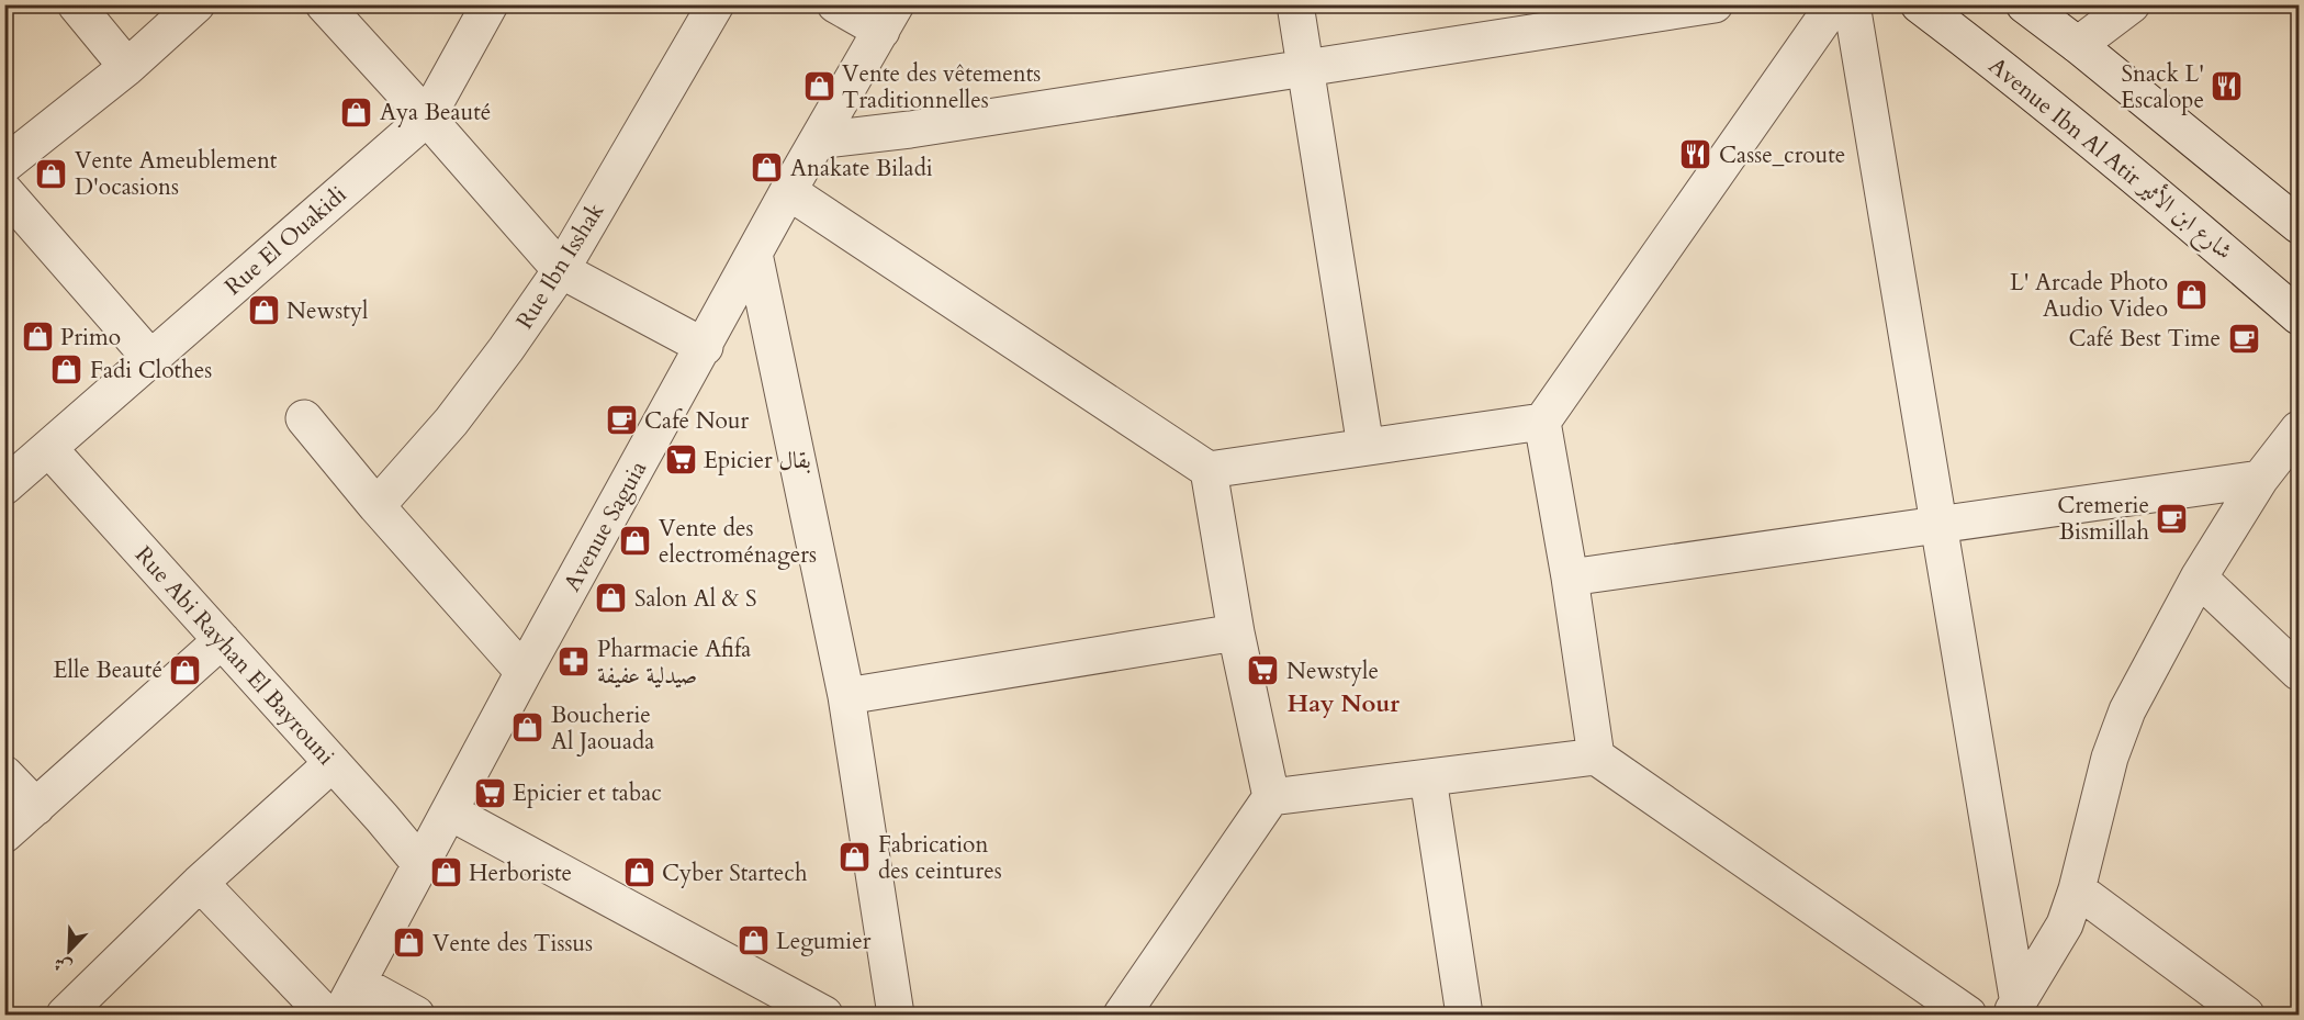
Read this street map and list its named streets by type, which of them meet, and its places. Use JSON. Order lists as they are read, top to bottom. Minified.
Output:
{"streets":{"street":["Avenue Ibn Al Atir شارع ابن الأثير","Rue El Ouakidi","Rue Ibn Isshak","Avenue Saguia","Rue Abi Rayhan El Bayrouni"]},"crossings":[["Rue El Ouakidi","Rue Abi Rayhan El Bayrouni"],["Avenue Saguia","Rue Abi Rayhan El Bayrouni"]],"districts":["Hay Nour"],"places":{"shop":["Vente des vêtements Traditionnelles","Aya Beauté","Anakate Biladi","Vente Ameublement D'ocasions","L' Arcade Photo Audio Video","Newstyl","Primo","Fadi Clothes","Vente des electroménagers","Salon Al & S","Elle Beauté","Boucherie Al Jaouada","Fabrication des ceintures","Herboriste","Cyber Startech","Legumier","Vente des Tissus"],"restaurant":["Snack L' Escalope","Casse_croute"],"cafe":["Café Best Time","Cafe Nour","Cremerie Bismillah"],"supermarket":["Epicier بقال","Newstyle","Epicier et tabac"],"pharmacy":["Pharmacie Afifa صيدلية عفيفة"]},"north":"bottom left"}
